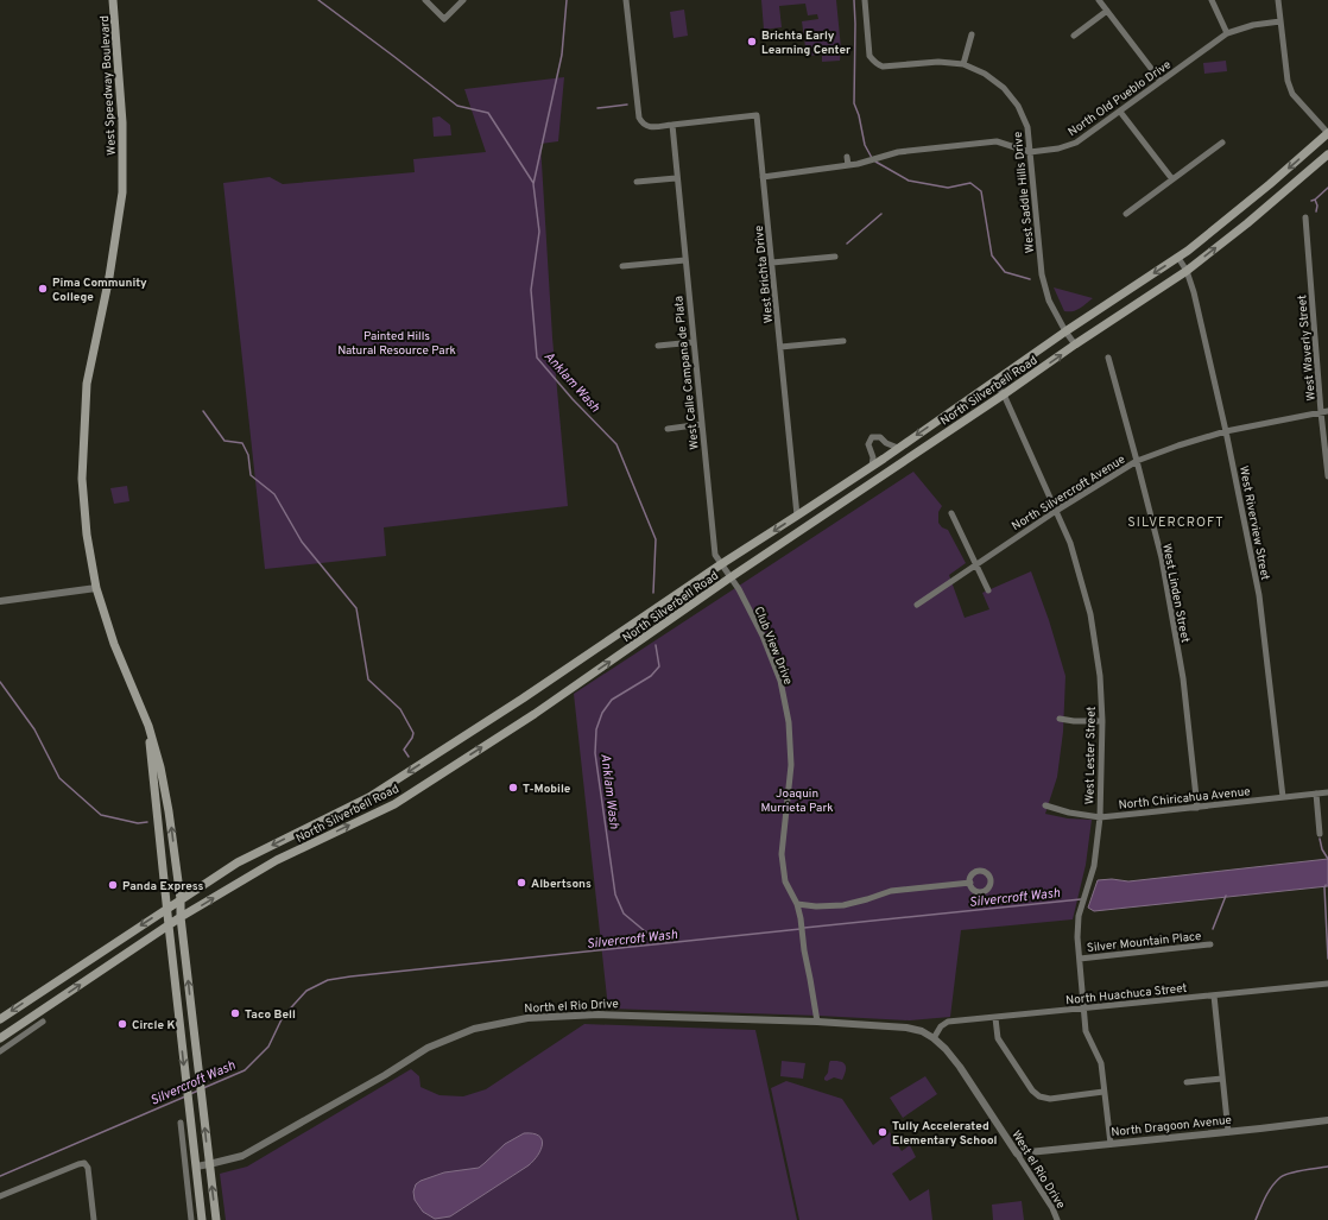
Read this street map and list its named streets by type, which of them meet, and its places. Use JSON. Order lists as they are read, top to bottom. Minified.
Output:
{"streets":{"main road":["West Speedway Boulevard","North Silverbell Road"],"street":["North Old Pueblo Drive","West Saddle Hills Drive","West Brichta Drive","West Waverly Street","West Calle Campana de Plata","North Silvercroft Avenue","West Riverview Street","West Linden Street","Club View Drive","West Lester Street","North Chiricahua Avenue","Silver Mountain Place","North Huachuca Street","North el Rio Drive","North Dragoon Avenue","West el Rio Drive"]},"crossings":[["West Speedway Boulevard","North Silverbell Road"],["West Speedway Boulevard","North el Rio Drive"],["North Old Pueblo Drive","West Saddle Hills Drive"],["North Old Pueblo Drive","West Brichta Drive"],["West Saddle Hills Drive","North Silverbell Road"],["West Brichta Drive","West Calle Campana de Plata"],["West Brichta Drive","North Silverbell Road"],["West Waverly Street","North Silvercroft Avenue"],["West Calle Campana de Plata","North Silverbell Road"],["West Calle Campana de Plata","Club View Drive"],["North Silverbell Road","West Riverview Street"],["North Silverbell Road","Club View Drive"],["North Silverbell Road","West Lester Street"],["North Silvercroft Avenue","West Riverview Street"],["North Silvercroft Avenue","West Linden Street"],["North Silvercroft Avenue","West Lester Street"],["West Riverview Street","North Chiricahua Avenue"],["West Linden Street","North Chiricahua Avenue"],["Club View Drive","North el Rio Drive"],["West Lester Street","North Chiricahua Avenue"],["West Lester Street","Silver Mountain Place"],["West Lester Street","North Huachuca Street"],["West Lester Street","North Dragoon Avenue"],["North Huachuca Street","North el Rio Drive"],["North Huachuca Street","West el Rio Drive"],["North el Rio Drive","West el Rio Drive"],["North Dragoon Avenue","West el Rio Drive"]],"districts":["SILVERCROFT"],"water":["Anklam Wash","Silvercroft Wash"],"parks":["Painted Hills Natural Resource Park","Joaquin Murrieta Park"],"places":["Brichta Early Learning Center","Pima Community College","T-Mobile","Albertsons","Panda Express","Taco Bell","Circle K","Tully Accelerated Elementary School"]}
